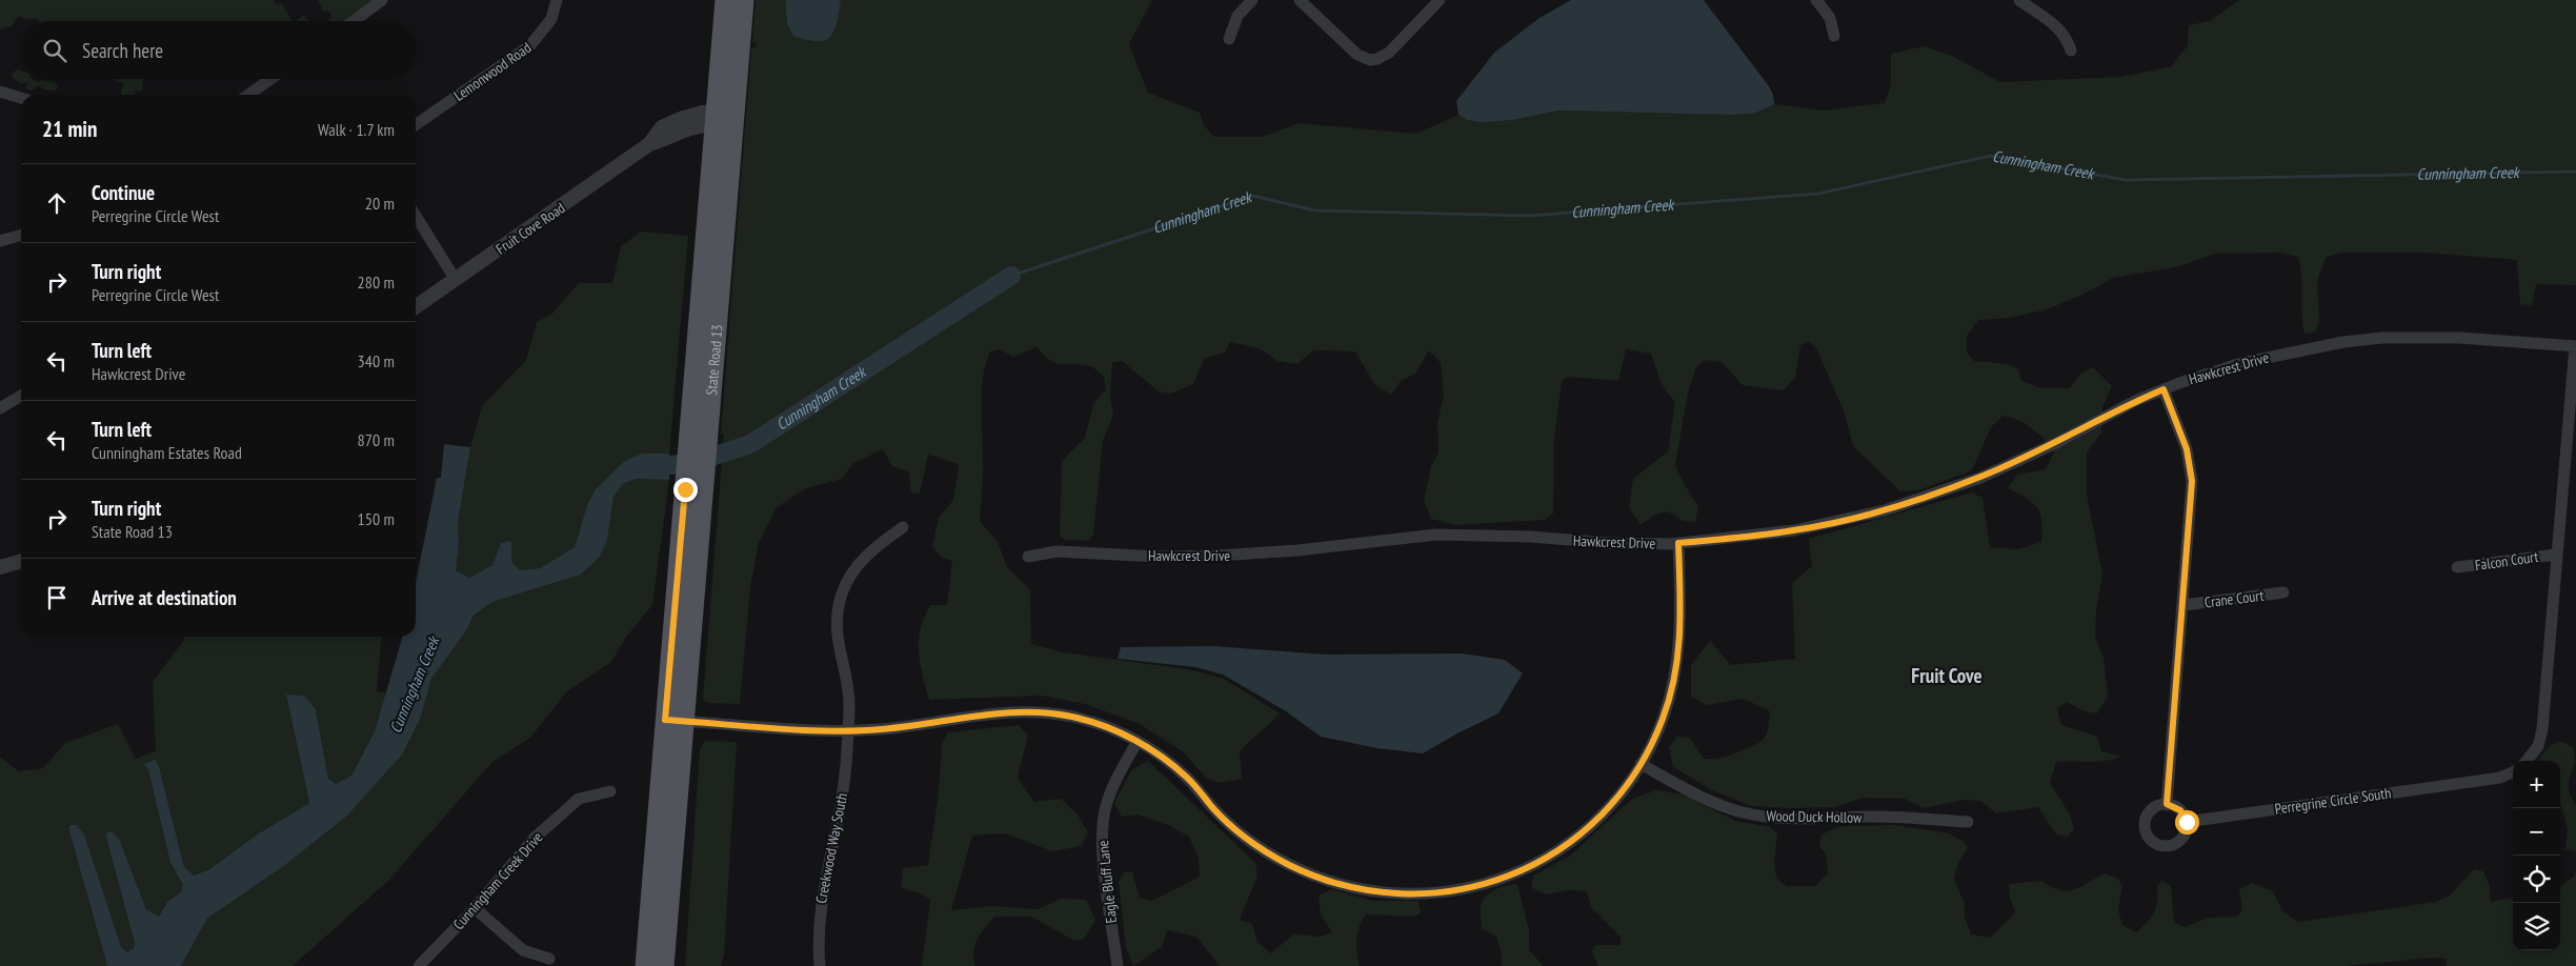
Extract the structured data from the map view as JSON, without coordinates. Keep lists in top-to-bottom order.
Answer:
{
  "streets": {
    "main road": ["State Road 13"],
    "street": [
      "Lemonwood Road",
      "Fruit Cove Road",
      "Hawkcrest Drive",
      "Falcon Court",
      "Crane Court",
      "Perregrine Circle South",
      "Wood Duck Hollow",
      "Creekwood Way South",
      "Cunningham Creek Drive",
      "Eagle Bluff Lane"
    ]
  },
  "crossings": [
    ["Fruit Cove Road", "State Road 13"]
  ],
  "districts": ["Fruit Cove"],
  "water": ["Cunningham Creek"],
  "page": {
    "search": "Search here",
    "heading": ["21 min", "Walk · 1.7 km"],
    "list": [
      ["Continue", "Perregrine Circle West", "20 m"],
      ["Turn right", "Perregrine Circle West", "280 m"],
      ["Turn left", "Hawkcrest Drive", "340 m"],
      ["Turn left", "Cunningham Estates Road", "870 m"],
      ["Turn right", "State Road 13", "150 m"],
      "Arrive at destination"
    ],
    "map_buttons": ["+", "−"]
  }
}
